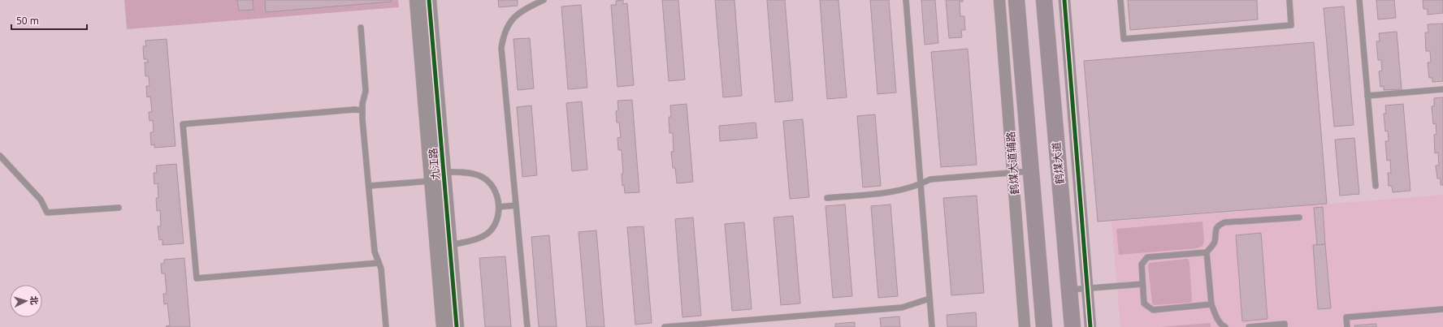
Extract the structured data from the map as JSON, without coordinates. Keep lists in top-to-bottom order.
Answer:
{
  "streets": {
    "main road": ["鹤煤大道"],
    "street": ["鹤煤大道辅路", "九江路"]
  },
  "scale_bar": "50 m",
  "north": "right"
}
